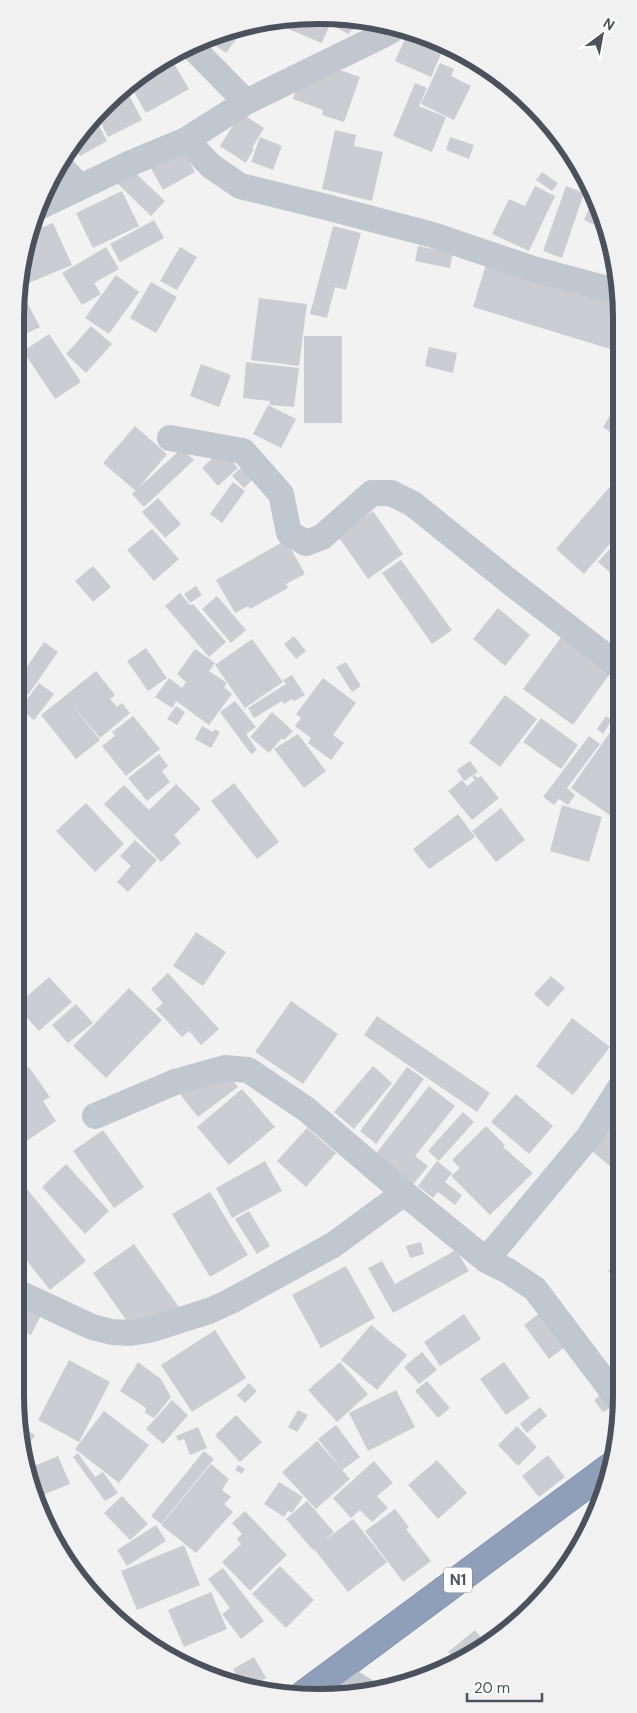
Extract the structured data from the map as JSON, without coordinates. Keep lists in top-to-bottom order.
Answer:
{
  "streets": {
    "highway": ["N1"]
  },
  "scale_bar": "20 m",
  "north": "top right"
}
